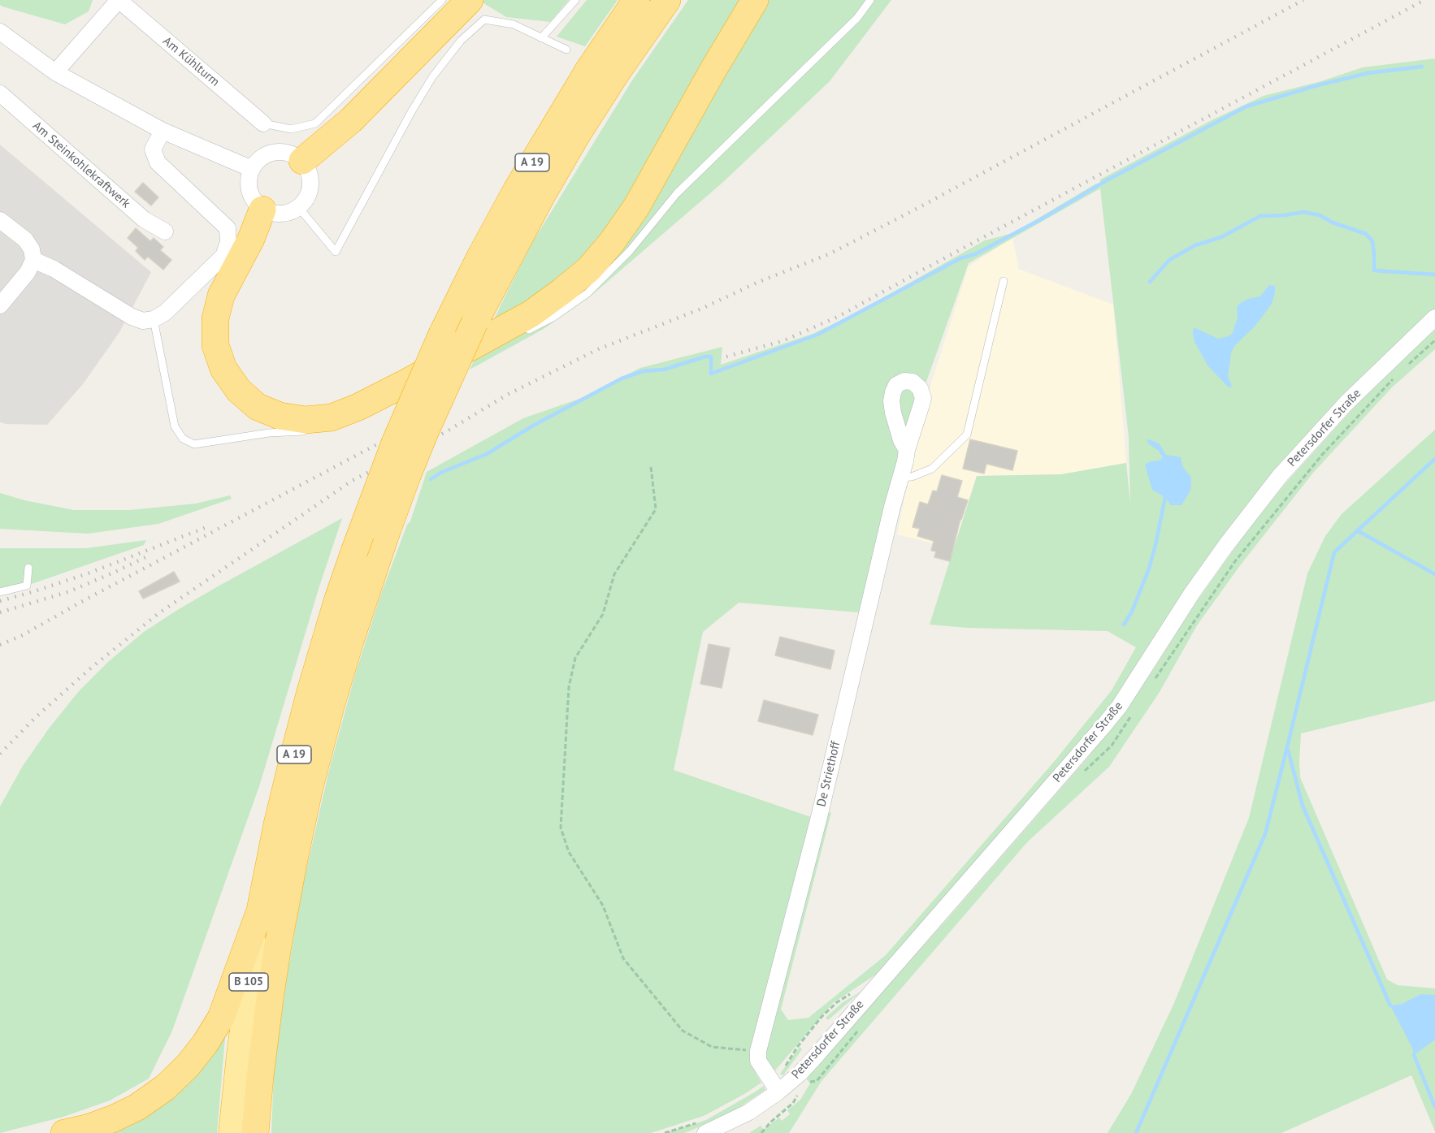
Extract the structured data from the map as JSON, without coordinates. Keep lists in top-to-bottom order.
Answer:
{
  "streets": {
    "highway": ["A 19", "B 105"],
    "street": [
      "Am Kühlturm",
      "Am Steinkohlekraftwerk",
      "Petersdorfer Straße",
      "De Striethoff"
    ]
  },
  "crossings": [
    ["A 19", "B 105"]
  ]
}
